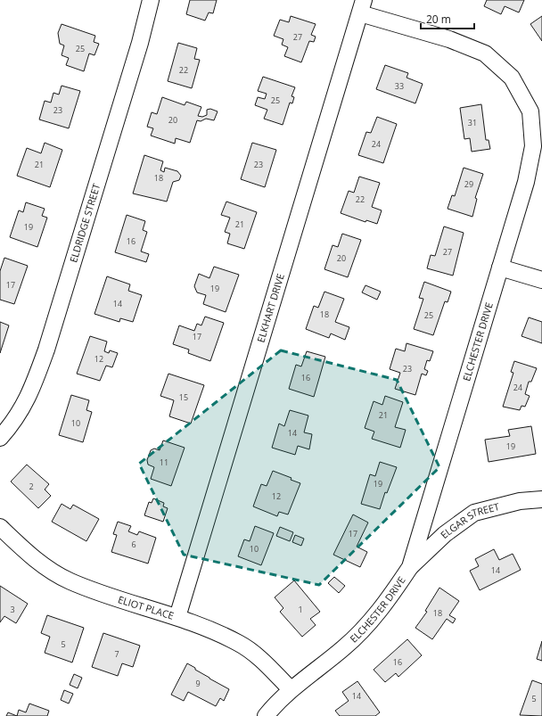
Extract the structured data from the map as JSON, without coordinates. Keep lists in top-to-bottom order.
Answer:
{
  "streets": {
    "street": [
      "ELDRIDGE STREET",
      "ELKHART DRIVE",
      "ELCHESTER DRIVE",
      "ELGAR STREET",
      "ELIOT PLACE"
    ]
  },
  "crossings": [
    ["ELKHART DRIVE", "ELCHESTER DRIVE"],
    ["ELKHART DRIVE", "ELIOT PLACE"],
    ["ELCHESTER DRIVE", "ELGAR STREET"],
    ["ELCHESTER DRIVE", "ELIOT PLACE"]
  ],
  "house_numbers": [
    "27",
    "25",
    "22",
    "33",
    "25",
    "23",
    "20",
    "31",
    "24",
    "21",
    "23",
    "18",
    "29",
    "22",
    "21",
    "19",
    "16",
    "27",
    "20",
    "17",
    "19",
    "14",
    "18",
    "25",
    "17",
    "12",
    "23",
    "16",
    "24",
    "15",
    "21",
    "10",
    "14",
    "19",
    "11",
    "19",
    "2",
    "12",
    "17",
    "6",
    "10",
    "14",
    "3",
    "1",
    "18",
    "5",
    "7",
    "16",
    "9",
    "14",
    "5"
  ],
  "scale_bar": "20 m"
}
